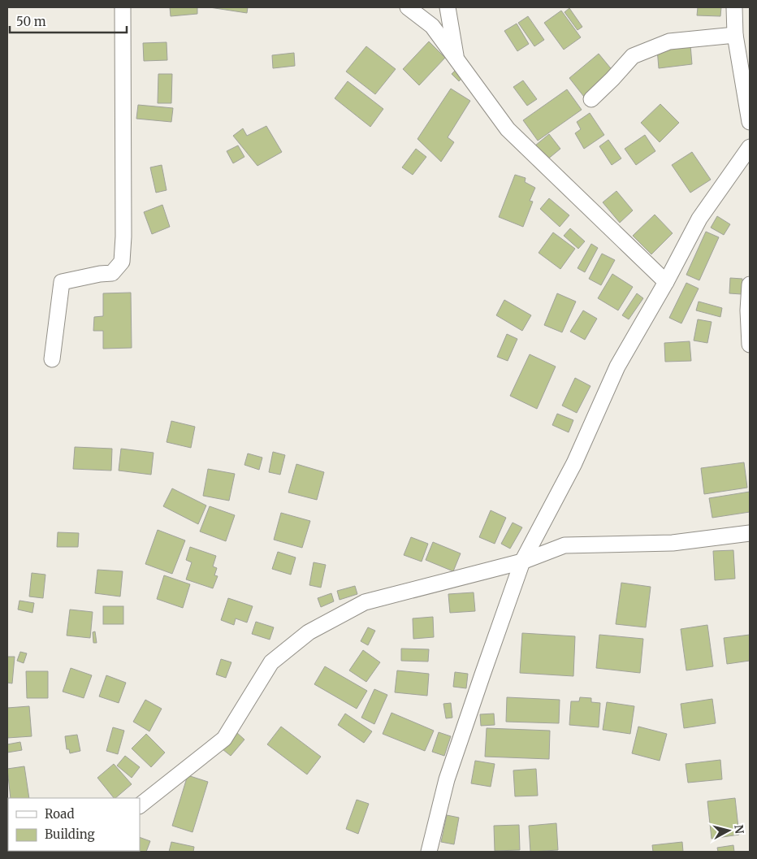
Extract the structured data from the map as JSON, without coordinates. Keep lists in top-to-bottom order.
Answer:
{
  "legend": ["Road", "Building"],
  "scale_bar": "50 m",
  "north": "right"
}
